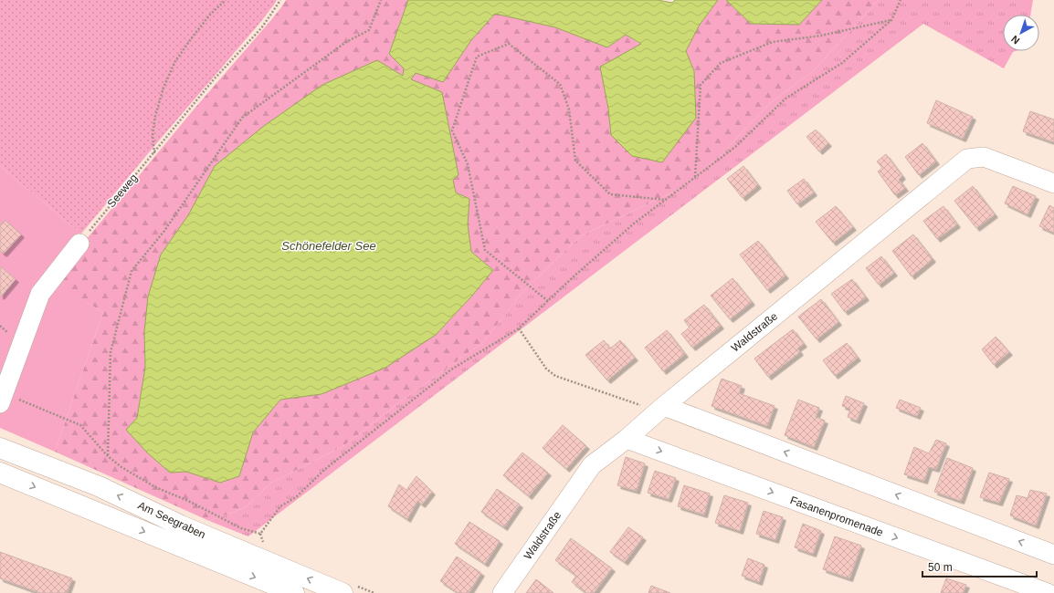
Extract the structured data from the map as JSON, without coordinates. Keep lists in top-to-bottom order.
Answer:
{
  "streets": {
    "main road": ["Am Seegraben"],
    "street": ["Waldstraße", "Fasanenpromenade"],
    "path": ["Seeweg"]
  },
  "crossings": [
    ["Waldstraße", "Fasanenpromenade"]
  ],
  "water": ["Schönefelder See"],
  "scale_bar": "50 m",
  "north": "bottom left"
}
